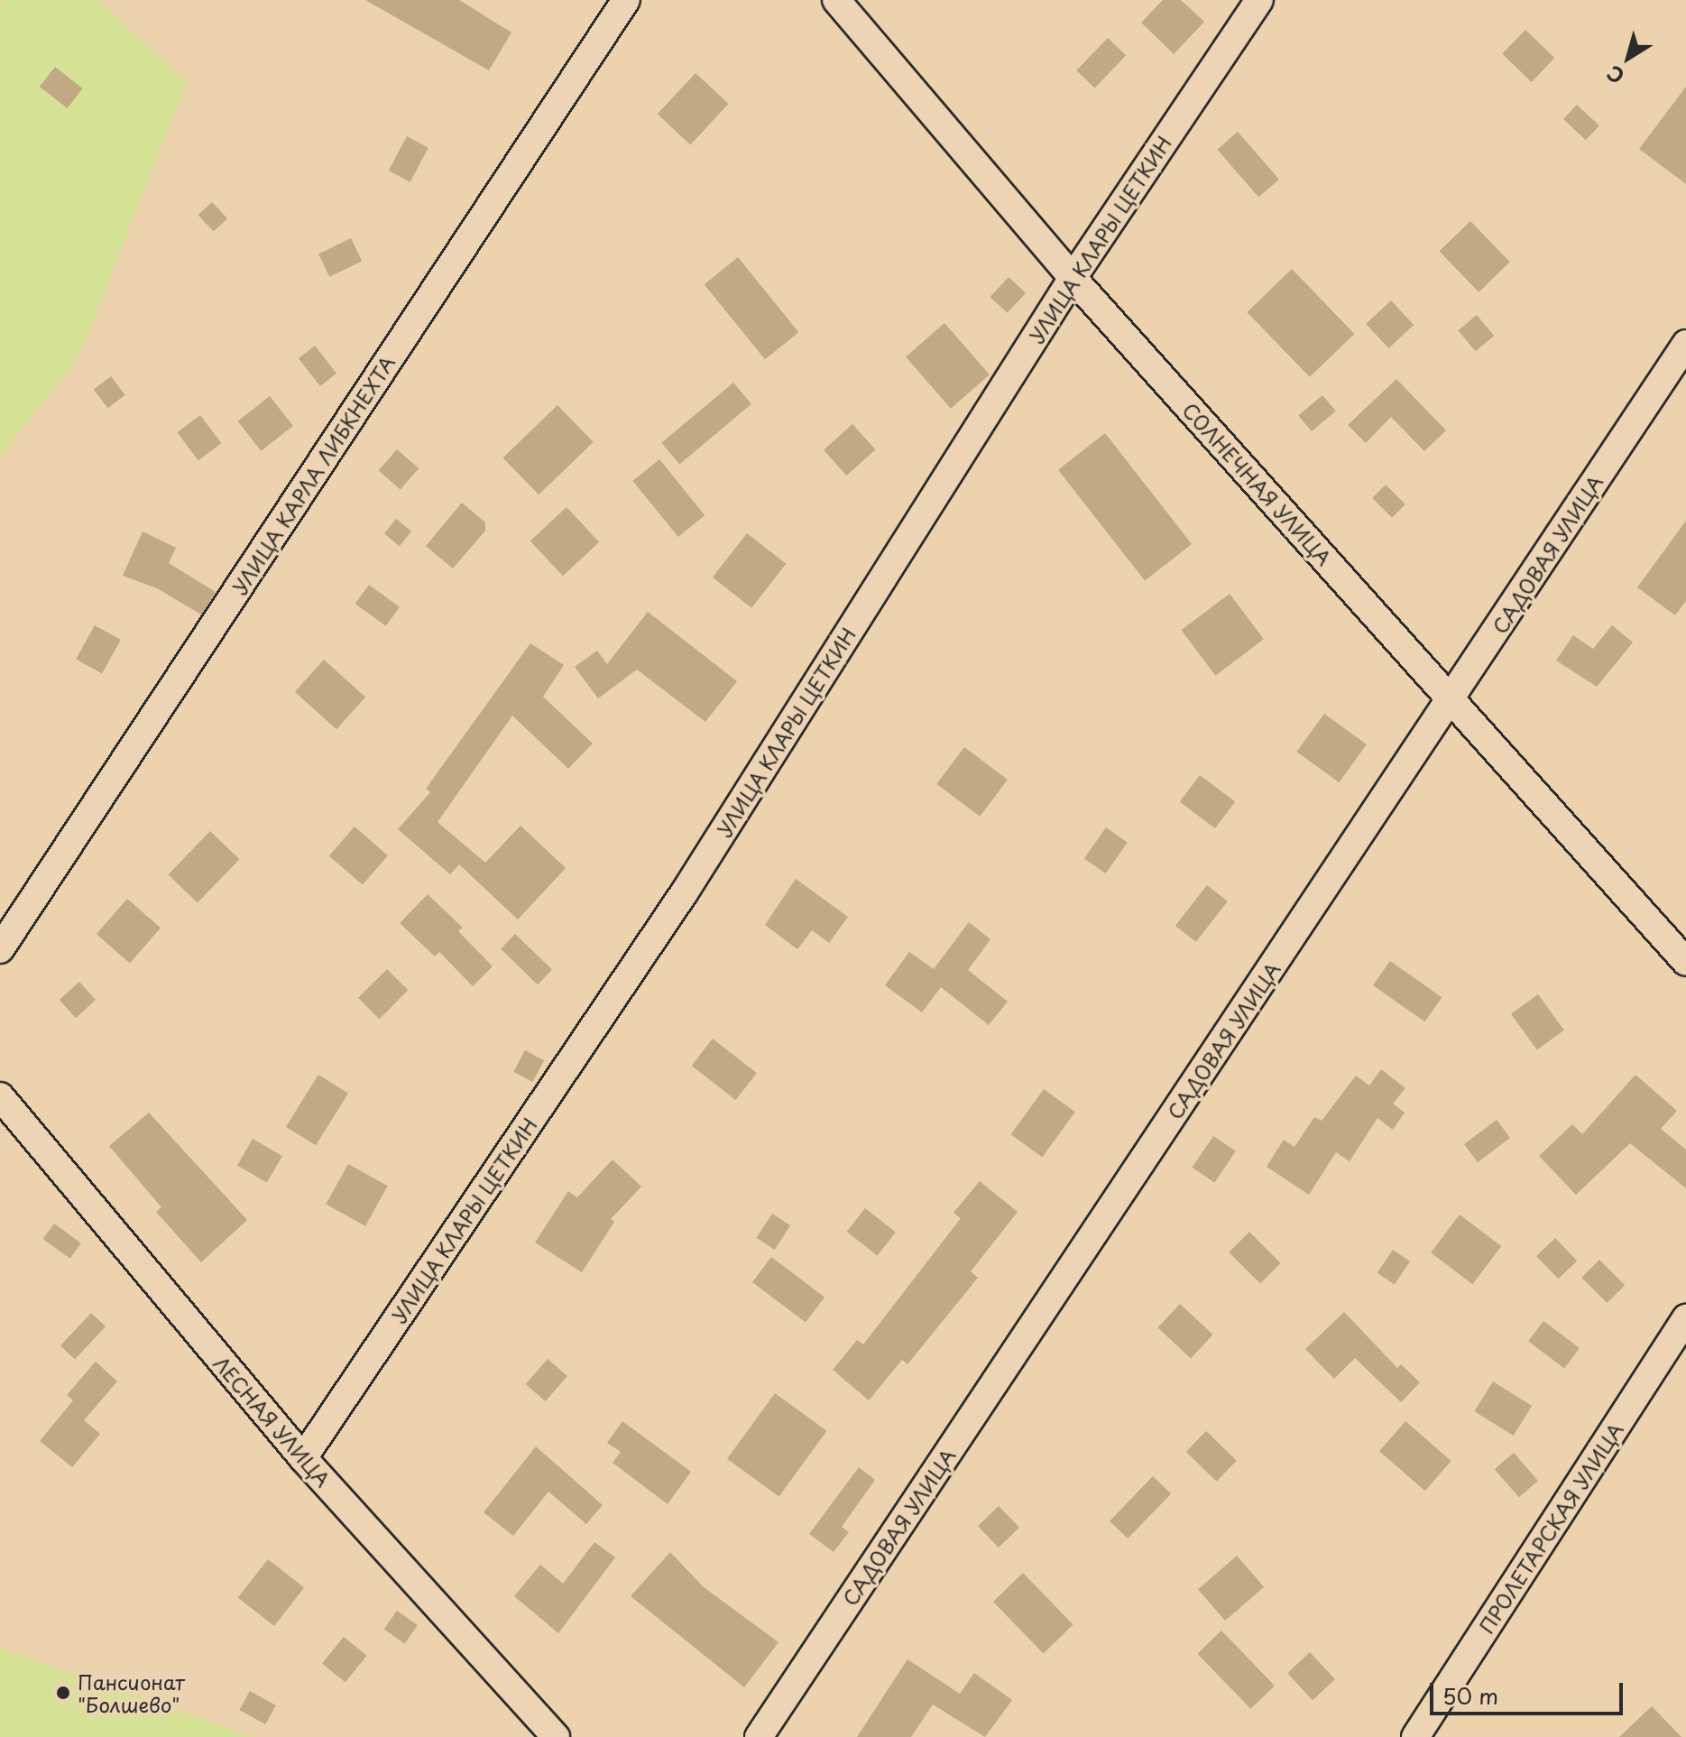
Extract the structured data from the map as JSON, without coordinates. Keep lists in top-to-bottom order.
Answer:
{
  "streets": {
    "street": [
      "УЛИЦА КЛАРЫ ЦЕТКИН",
      "УЛИЦА КАРЛА ЛИБКНЕХТА",
      "СОЛНЕЧНАЯ УЛИЦА",
      "САДОВАЯ УЛИЦА",
      "ЛЕСНАЯ УЛИЦА",
      "ПРОЛЕТАРСКАЯ УЛИЦА"
    ]
  },
  "crossings": [
    ["УЛИЦА КЛАРЫ ЦЕТКИН", "СОЛНЕЧНАЯ УЛИЦА"],
    ["УЛИЦА КЛАРЫ ЦЕТКИН", "ЛЕСНАЯ УЛИЦА"],
    ["СОЛНЕЧНАЯ УЛИЦА", "САДОВАЯ УЛИЦА"]
  ],
  "places": ["Пансионат \"Болшево\""],
  "scale_bar": "50 m",
  "north": "bottom left"
}
